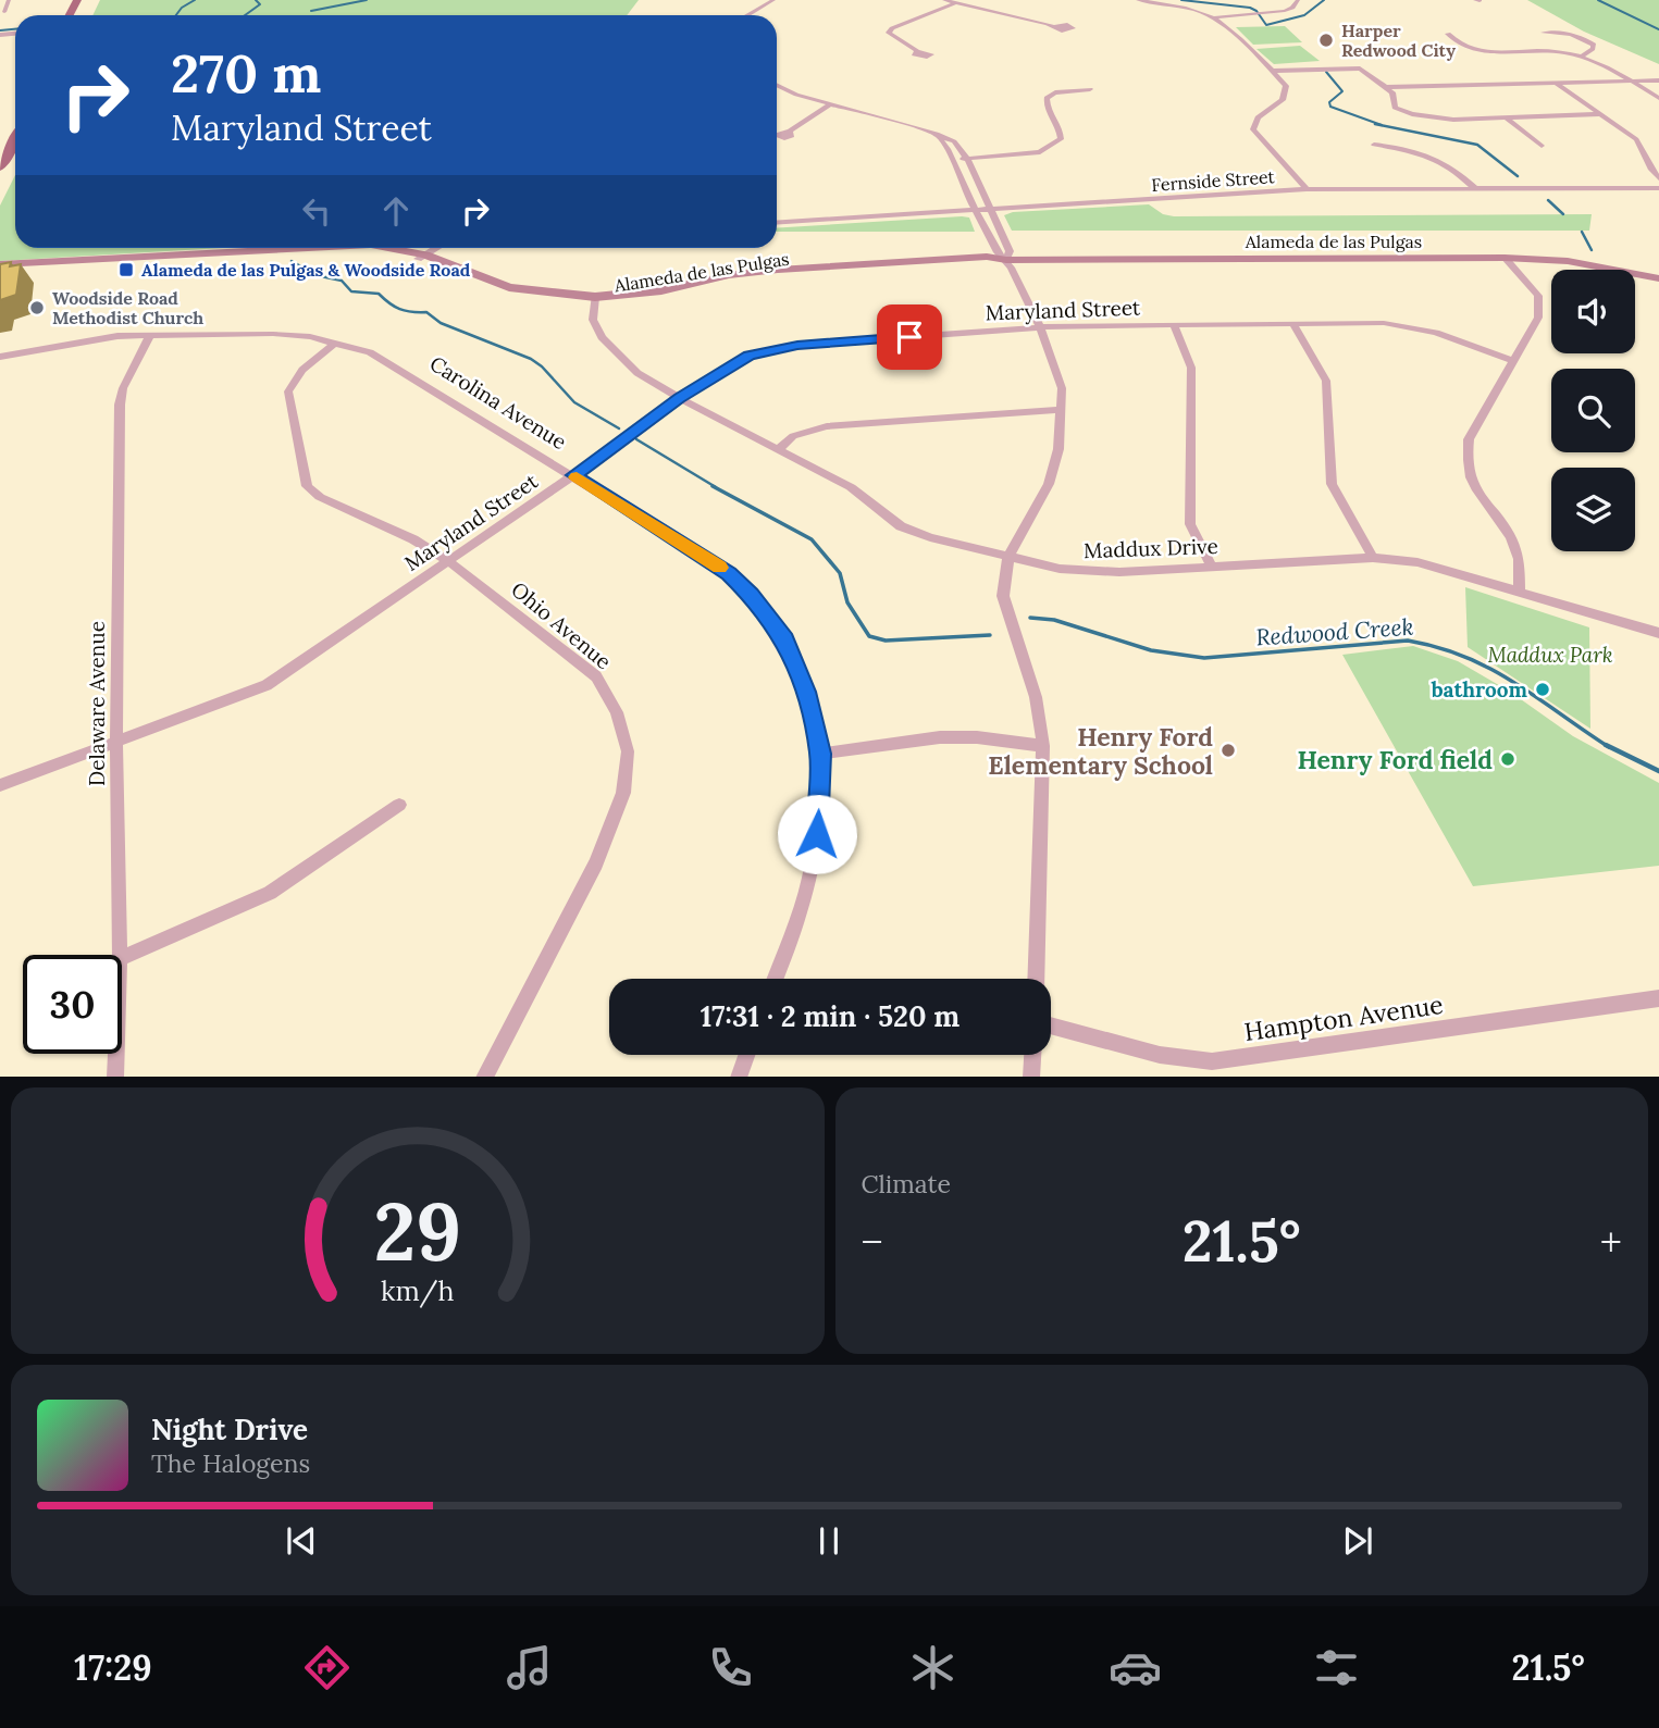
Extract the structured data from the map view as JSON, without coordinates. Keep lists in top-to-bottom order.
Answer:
{
  "streets": {
    "main road": ["Alameda de las Pulgas"],
    "street": [
      "Fernside Street",
      "Maryland Street",
      "Carolina Avenue",
      "Maddux Drive",
      "Ohio Avenue",
      "Delaware Avenue",
      "Hampton Avenue"
    ]
  },
  "crossings": [
    ["Alameda de las Pulgas", "Maddux Drive"],
    ["Maryland Street", "Carolina Avenue"],
    ["Maryland Street", "Maddux Drive"],
    ["Maryland Street", "Ohio Avenue"],
    ["Maryland Street", "Delaware Avenue"],
    ["Carolina Avenue", "Ohio Avenue"],
    ["Carolina Avenue", "Delaware Avenue"]
  ],
  "water": ["Redwood Creek"],
  "parks": ["Maddux Park"],
  "places": {
    "other": [
      "Harper Redwood City",
      "Woodside Road Methodist Church",
      "bathroom",
      "Henry Ford Elementary School",
      "Henry Ford field"
    ],
    "transit": ["Alameda de las Pulgas & Woodside Road"]
  },
  "page": {
    "turn": ["270 m", "Maryland Street"],
    "limit": "30",
    "trip": "17:31 · 2 min · 520 m",
    "tile": "Climate",
    "heat": ["−", "21.5°", "+"],
    "song": ["Night Drive", "The Halogens"],
    "tabs": ["17:29", "21.5°"],
    "gauge": ["29", "km/h"]
  }
}
